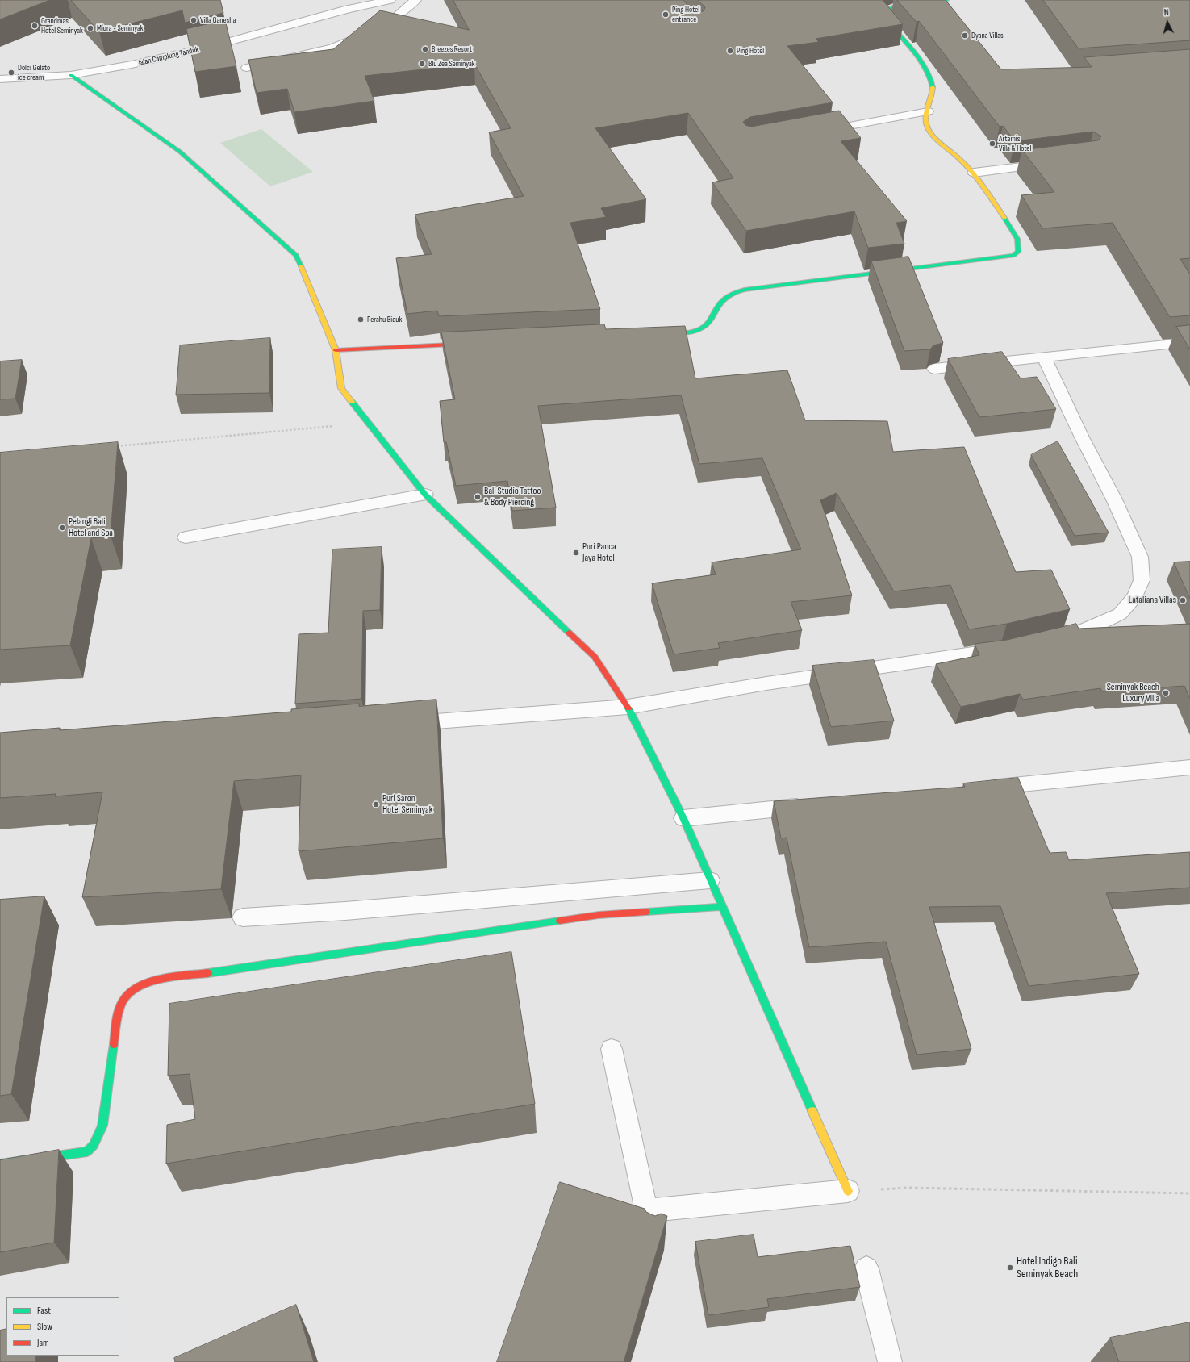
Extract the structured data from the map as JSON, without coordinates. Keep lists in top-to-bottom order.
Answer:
{
  "streets": {
    "street": ["Jalan Camplung Tanduk"]
  },
  "places": [
    "Ping Hotel entrance",
    "Villa Ganesha",
    "Grandmas Hotel Seminyak",
    "Miura - Seminyak",
    "Dyana Villas",
    "Breezes Resort",
    "Ping Hotel",
    "Blu Zea Seminyak",
    "Dolci Gelato ice cream",
    "Artemis Villa & Hotel",
    "Perahu Biduk",
    "Bali Studio Tattoo & Body Piercing",
    "Pelangi Bali Hotel and Spa",
    "Puri Panca Jaya Hotel",
    "Lataliana Villas",
    "Seminyak Beach Luxury Villa",
    "Puri Saron Hotel Seminyak",
    "Hotel Indigo Bali Seminyak Beach"
  ],
  "legend": ["Fast", "Slow", "Jam"],
  "north": "top"
}
